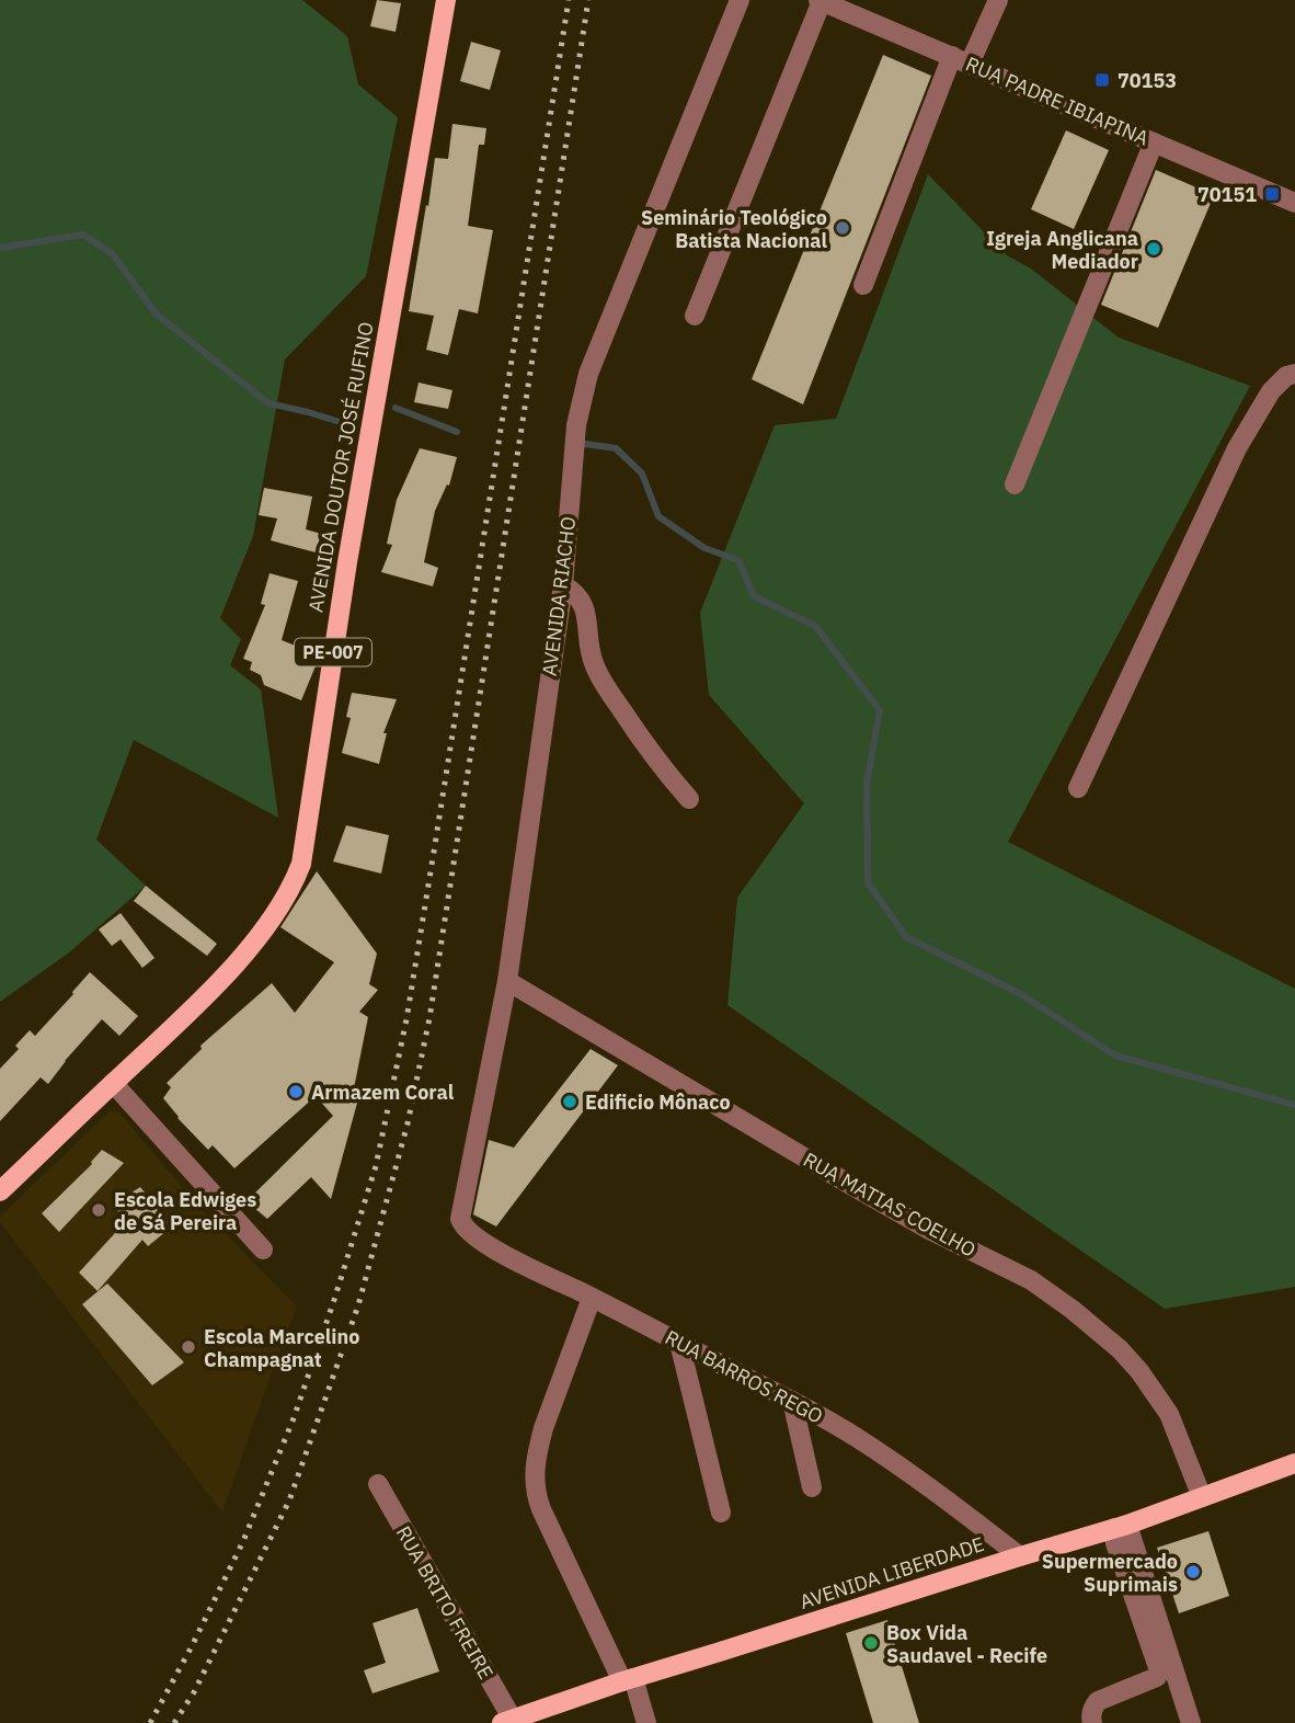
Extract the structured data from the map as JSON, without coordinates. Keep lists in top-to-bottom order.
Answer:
{
  "streets": {
    "main road": ["AVENIDA DOUTOR JOSÉ RUFINO", "PE-007", "AVENIDA LIBERDADE"],
    "street": [
      "RUA PADRE IBIAPINA",
      "AVENIDA RIACHO",
      "RUA MATIAS COELHO",
      "RUA BARROS REGO",
      "RUA BRITO FREIRE"
    ]
  },
  "crossings": [
    ["AVENIDA RIACHO", "RUA MATIAS COELHO"],
    ["AVENIDA RIACHO", "RUA BARROS REGO"],
    ["RUA MATIAS COELHO", "AVENIDA LIBERDADE"],
    ["RUA BARROS REGO", "AVENIDA LIBERDADE"],
    ["AVENIDA LIBERDADE", "RUA BRITO FREIRE"]
  ],
  "places": {
    "transit": ["70153", "70151"],
    "other": [
      "Seminário Teológico Batista Nacional",
      "Igreja Anglicana Mediador",
      "Armazem Coral",
      "Edificio Mônaco",
      "Escola Edwiges de Sá Pereira",
      "Escola Marcelino Champagnat",
      "Supermercado Suprimais",
      "Box Vida Saudavel - Recife"
    ]
  }
}
